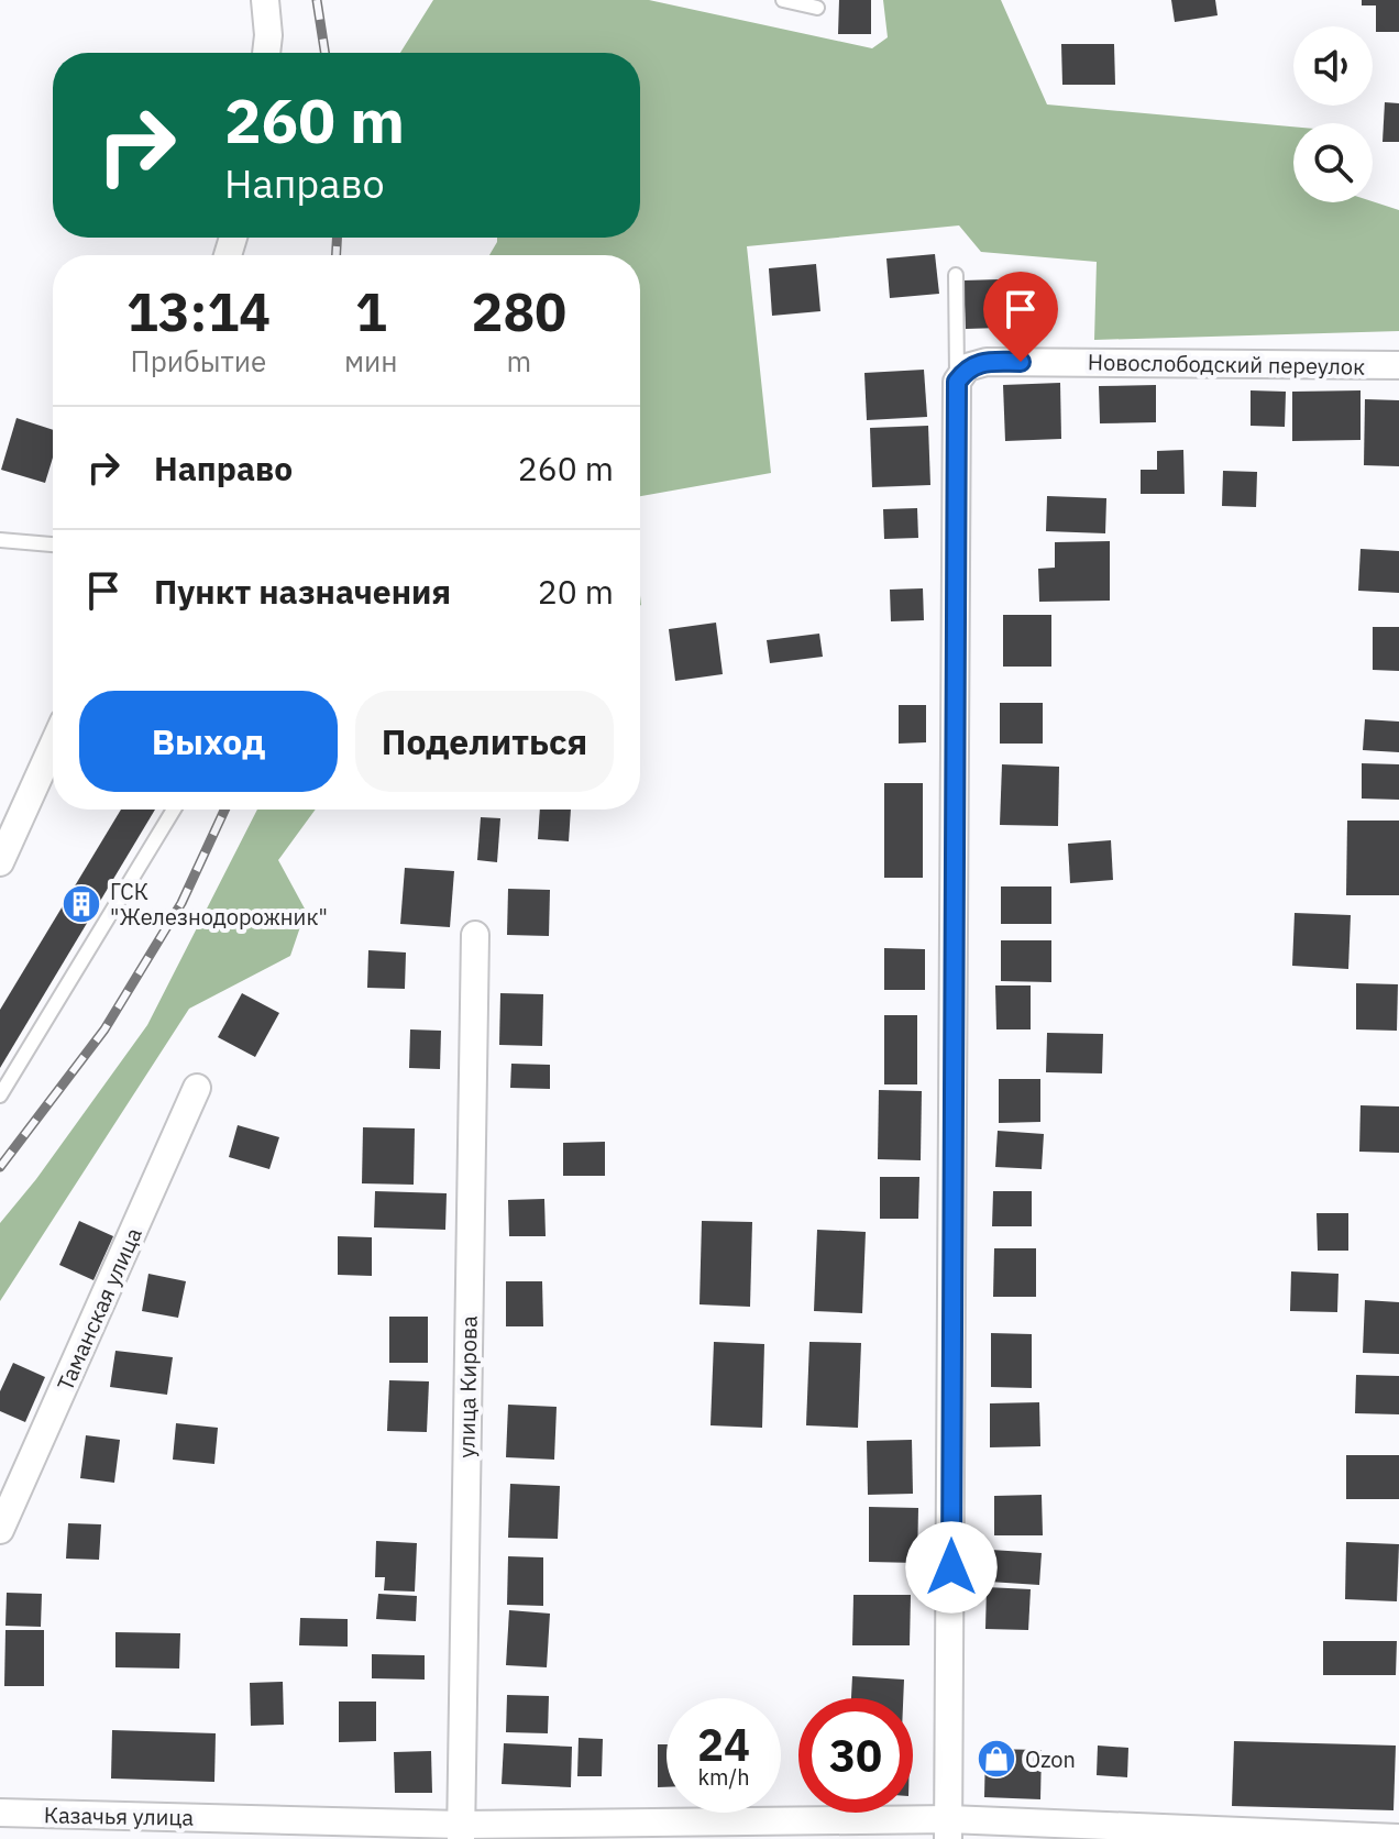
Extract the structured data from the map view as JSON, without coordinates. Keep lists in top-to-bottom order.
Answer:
{
  "streets": {
    "street": [
      "Новослободский переулок",
      "Таманская улица",
      "улица Кирова",
      "Казачья улица"
    ]
  },
  "crossings": [
    ["улица Кирова", "Казачья улица"]
  ],
  "places": {
    "building": ["ГСК \"Железнодорожник\""],
    "shop": ["Ozon"]
  },
  "page": {
    "turn": ["260 m", "Направо"],
    "eta": [
      "13:14",
      "Прибытие",
      "1",
      "мин",
      "280",
      "m"
    ],
    "list": [
      {
        "name": "Направо",
        "value": "260 m"
      },
      {
        "name": "Пункт назначения",
        "value": "20 m"
      }
    ],
    "buttons": ["Выход", "Поделиться"],
    "speed": "24 km/h",
    "limit": "30"
  }
}
